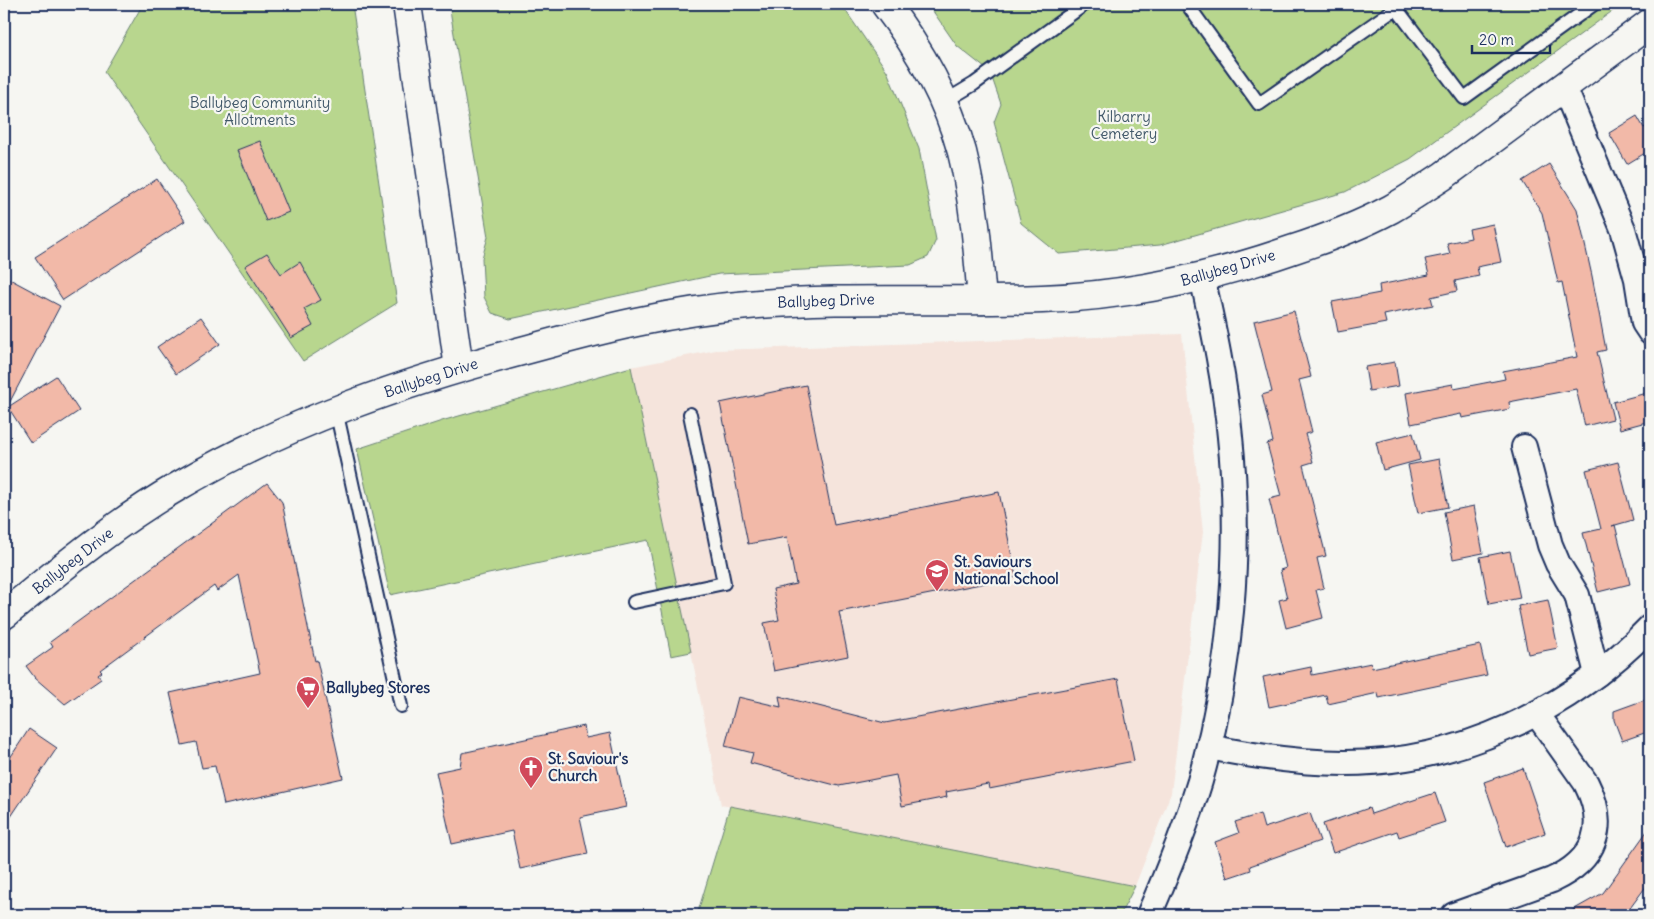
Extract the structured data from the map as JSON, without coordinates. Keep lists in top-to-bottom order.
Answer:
{
  "streets": {
    "street": ["Ballybeg Drive"]
  },
  "parks": ["Ballybeg Community Allotments", "Kilbarry Cemetery"],
  "places": {
    "school or university": ["St. Saviours National School"],
    "supermarket": ["Ballybeg Stores"],
    "church": ["St. Saviour's Church"]
  },
  "scale_bar": "20 m"
}
